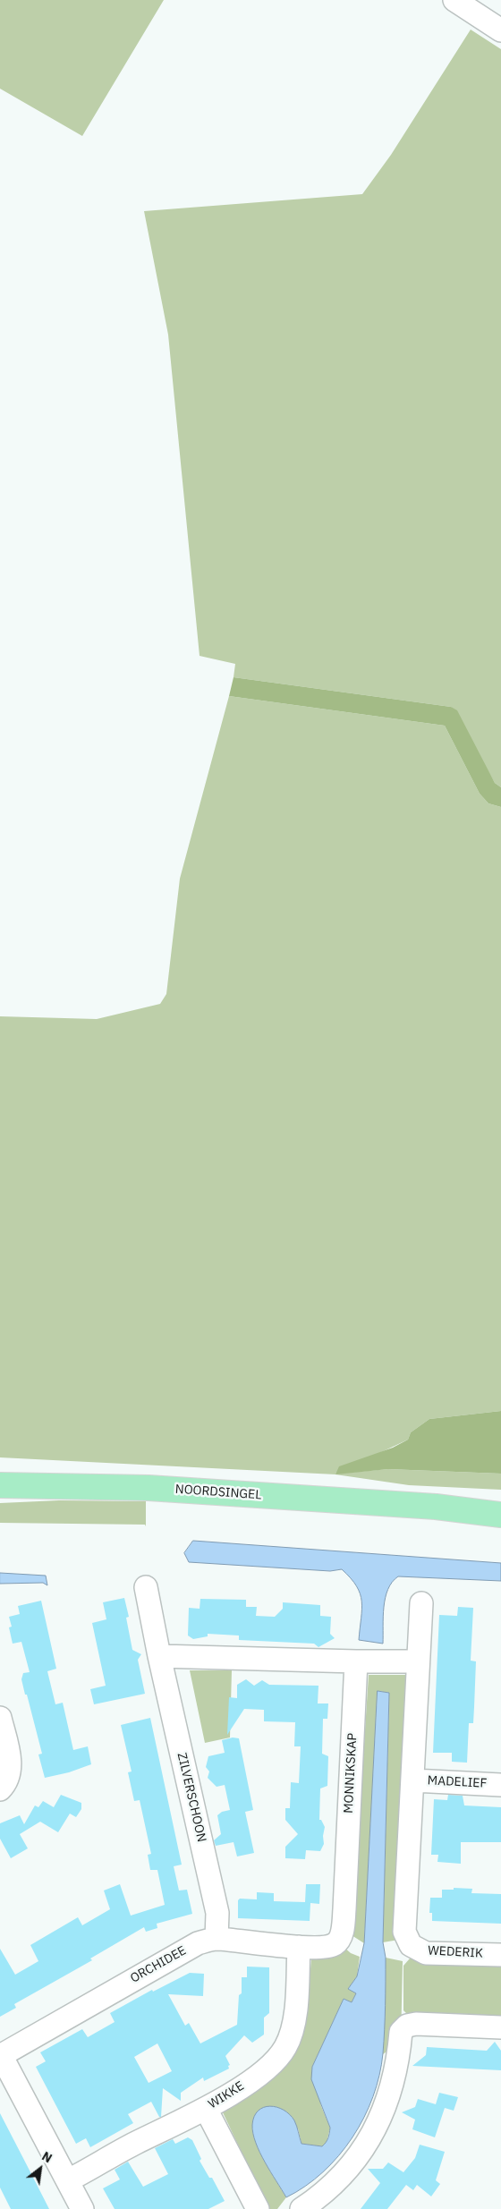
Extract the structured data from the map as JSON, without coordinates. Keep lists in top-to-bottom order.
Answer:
{
  "streets": {
    "main road": ["NOORDSINGEL"],
    "street": [
      "MONNIKSKAP",
      "MADELIEF",
      "ZILVERSCHOON",
      "WEDERIK",
      "ORCHIDEE",
      "WIKKE"
    ]
  },
  "crossings": [
    ["MONNIKSKAP", "ORCHIDEE"],
    ["MADELIEF", "WEDERIK"],
    ["ZILVERSCHOON", "ORCHIDEE"],
    ["ORCHIDEE", "WIKKE"]
  ],
  "north": "top right"
}
